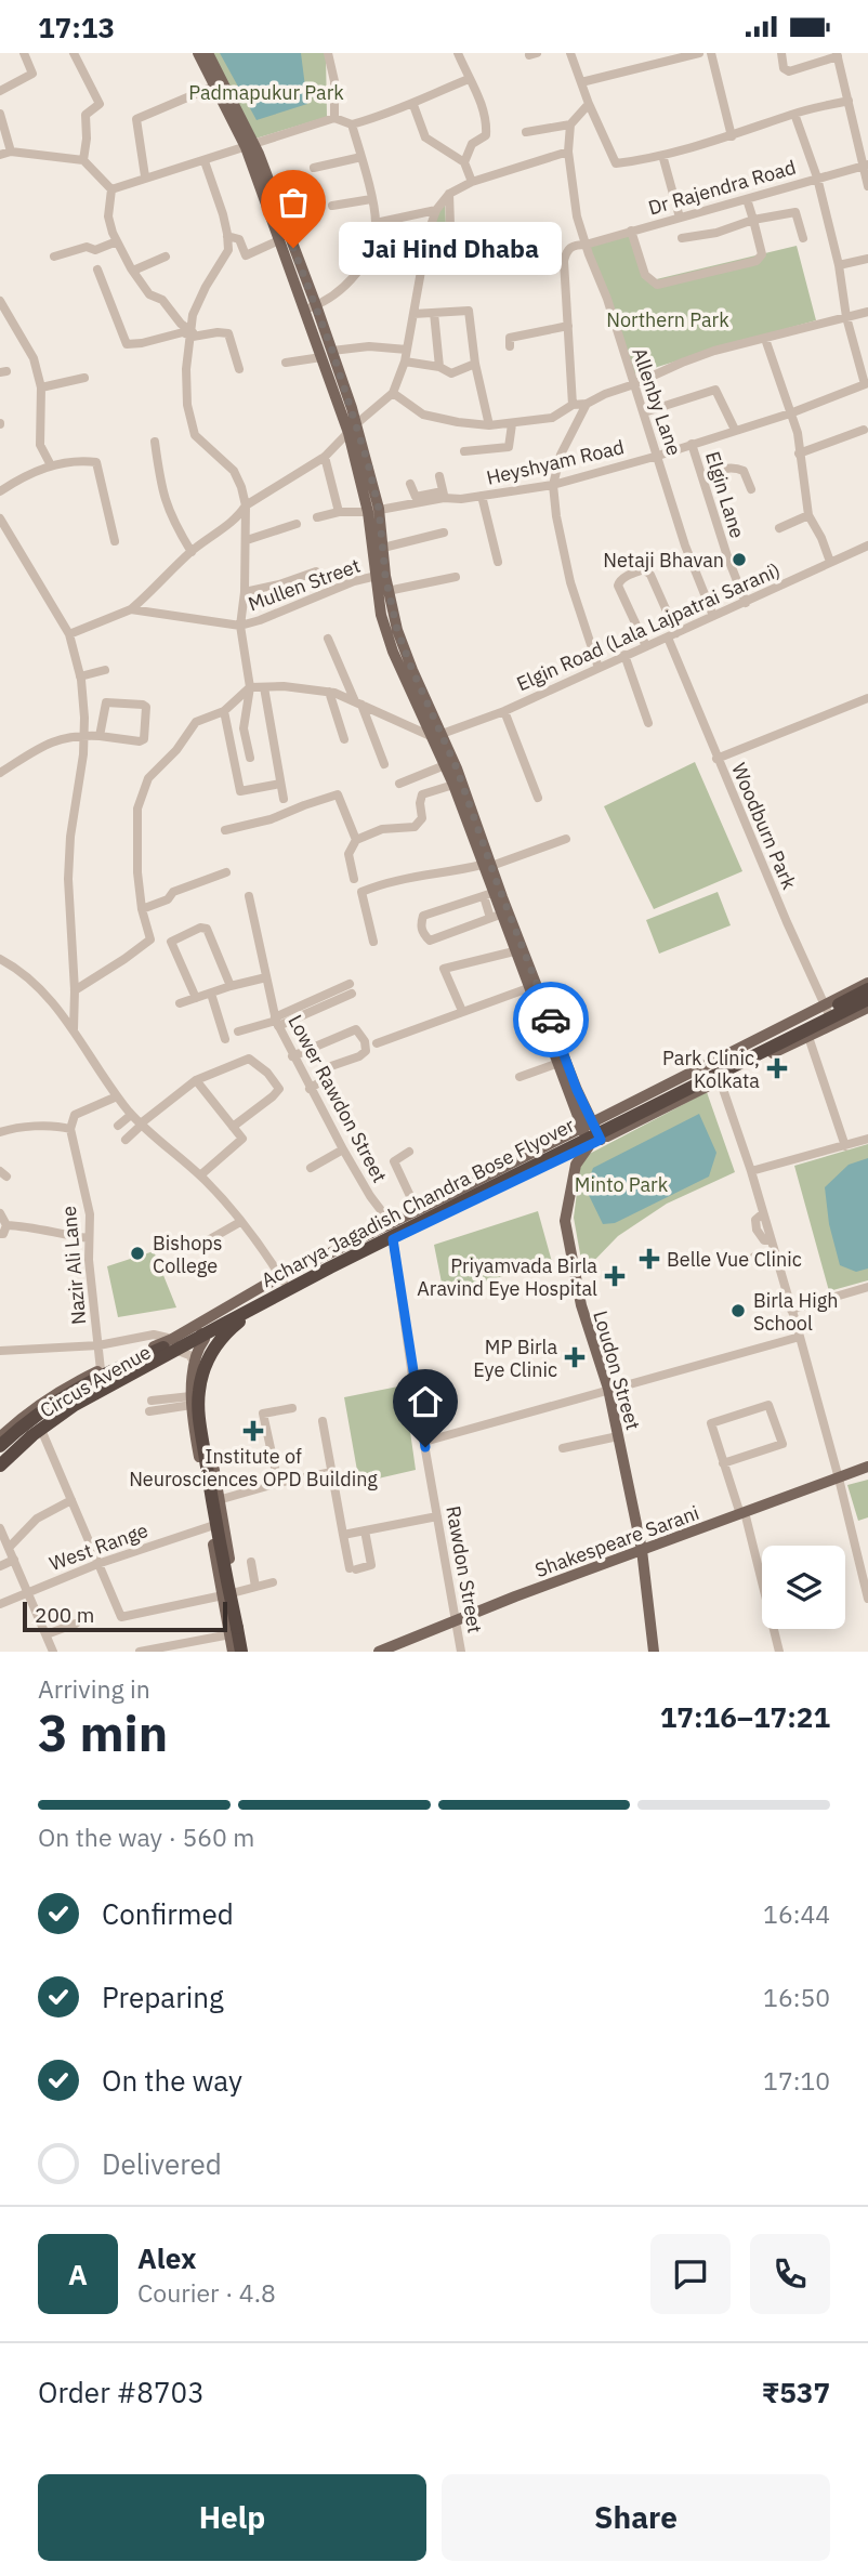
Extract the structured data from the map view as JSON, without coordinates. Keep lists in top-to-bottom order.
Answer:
{
  "streets": {
    "highway": ["Acharya Jagadish Chandra Bose Flyover"],
    "main road": ["Loudon Street", "Circus Avenue", "Shakespeare Sarani"],
    "street": [
      "Dr Rajendra Road",
      "Allenby Lane",
      "Heyshyam Road",
      "Elgin Lane",
      "Mullen Street",
      "Elgin Road (Lala Lajpatrai Sarani)",
      "Woodburn Park",
      "Lower Rawdon Street",
      "Nazir Ali Lane",
      "West Range",
      "Rawdon Street"
    ]
  },
  "crossings": [
    ["Dr Rajendra Road", "Allenby Lane"],
    ["Allenby Lane", "Heyshyam Road"],
    ["Allenby Lane", "Elgin Road (Lala Lajpatrai Sarani)"],
    ["Heyshyam Road", "Elgin Lane"],
    ["Elgin Lane", "Elgin Road (Lala Lajpatrai Sarani)"],
    ["Elgin Road (Lala Lajpatrai Sarani)", "Woodburn Park"],
    ["Woodburn Park", "Circus Avenue"],
    ["Lower Rawdon Street", "Circus Avenue"],
    ["Lower Rawdon Street", "Rawdon Street"],
    ["Acharya Jagadish Chandra Bose Flyover", "Circus Avenue"],
    ["Nazir Ali Lane", "Circus Avenue"],
    ["Loudon Street", "Circus Avenue"],
    ["Loudon Street", "Shakespeare Sarani"],
    ["Circus Avenue", "Rawdon Street"],
    ["Shakespeare Sarani", "Rawdon Street"]
  ],
  "parks": ["Padmapukur Park", "Northern Park", "Minto Park"],
  "places": {
    "other": [
      "Jai Hind Dhaba",
      "Netaji Bhavan",
      "Bishops College",
      "Birla High School"
    ],
    "health": [
      "Park Clinic, Kolkata",
      "Belle Vue Clinic",
      "Priyamvada Birla Aravind Eye Hospital",
      "MP Birla Eye Clinic",
      "Institute of Neurosciences OPD Building"
    ]
  },
  "scale_bar": "200 m",
  "page": {
    "status": "17:13",
    "bubble": "Jai Hind Dhaba",
    "scale": "200 m",
    "heading": ["3 min", "Arriving in", "17:16–17:21"],
    "panel": [
      "Alex",
      "Courier · 4.8",
      "Order #8703",
      "₹537"
    ],
    "bar": "On the way · 560 m",
    "list": [
      ["Confirmed", "16:44"],
      ["Preparing", "16:50"],
      ["On the way", "17:10"],
      "Delivered"
    ],
    "round": "A",
    "buttons": ["Help", "Share"]
  }
}
